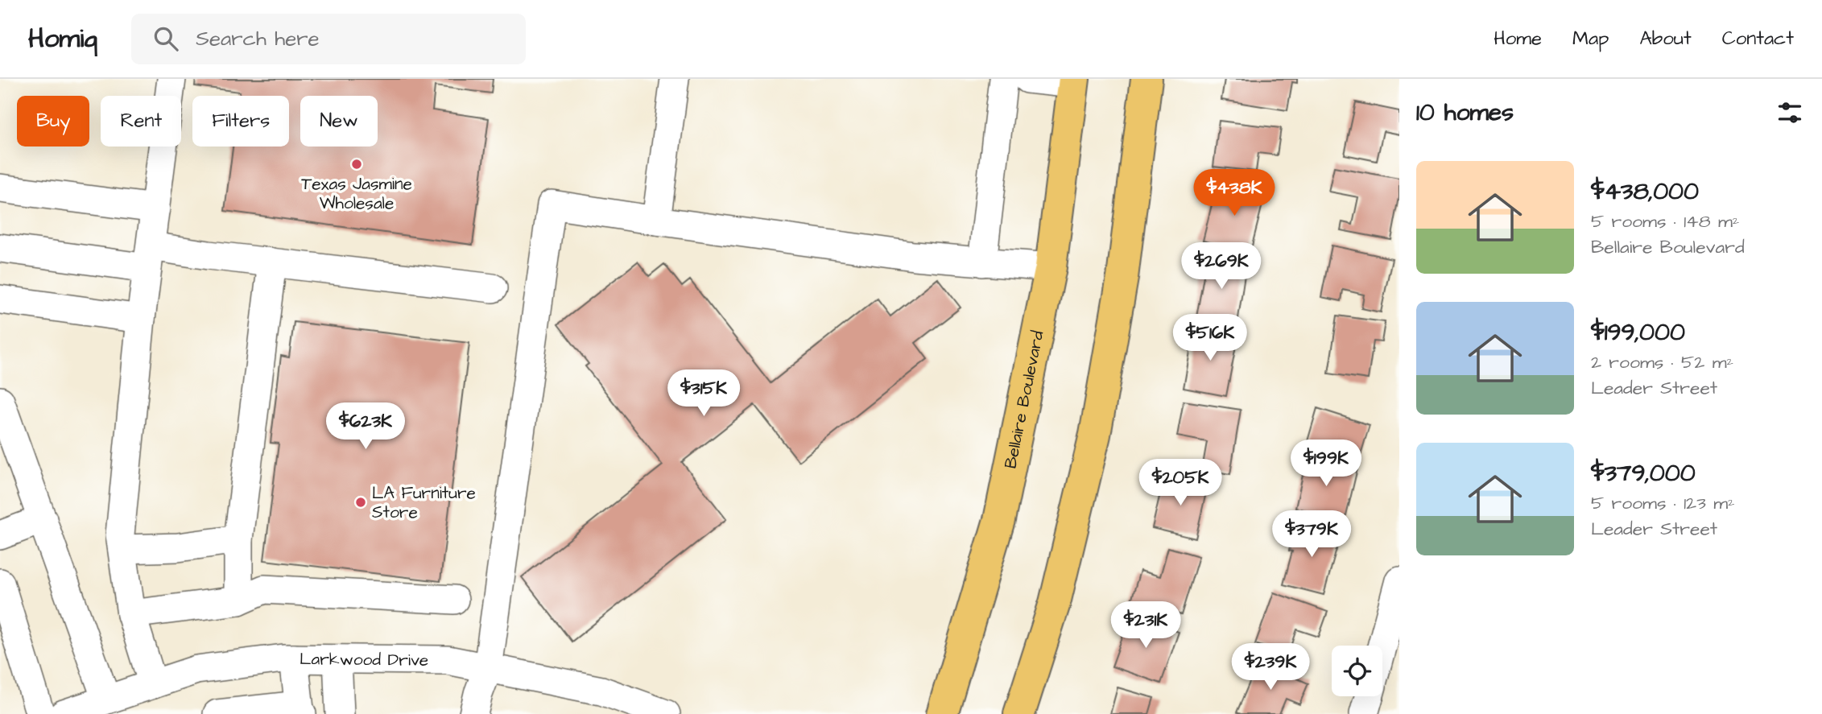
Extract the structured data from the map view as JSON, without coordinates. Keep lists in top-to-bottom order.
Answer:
{
  "streets": {
    "main road": ["Bellaire Boulevard"],
    "street": ["Larkwood Drive"]
  },
  "places": ["Texas Jasmine Wholesale", "LA Furniture Store"],
  "page": {
    "header": "Homiq",
    "search": "Search here",
    "nav": [
      "Home",
      "Map",
      "About",
      "Contact"
    ],
    "heading": "10 homes",
    "chip": [
      "Buy",
      "Rent",
      "Filters",
      "New"
    ],
    "list": [
      {
        "name": "$438,000",
        "note": "5 rooms · 148 m² · Bellaire Boulevard"
      },
      {
        "name": "$199,000",
        "note": "2 rooms · 52 m² · Leader Street"
      },
      {
        "name": "$379,000",
        "note": "5 rooms · 123 m² · Leader Street"
      }
    ],
    "price": [
      "$438K",
      "$269K",
      "$516K",
      "$315K",
      "$623K",
      "$199K",
      "$205K",
      "$379K",
      "$231K",
      "$239K"
    ]
  }
}
